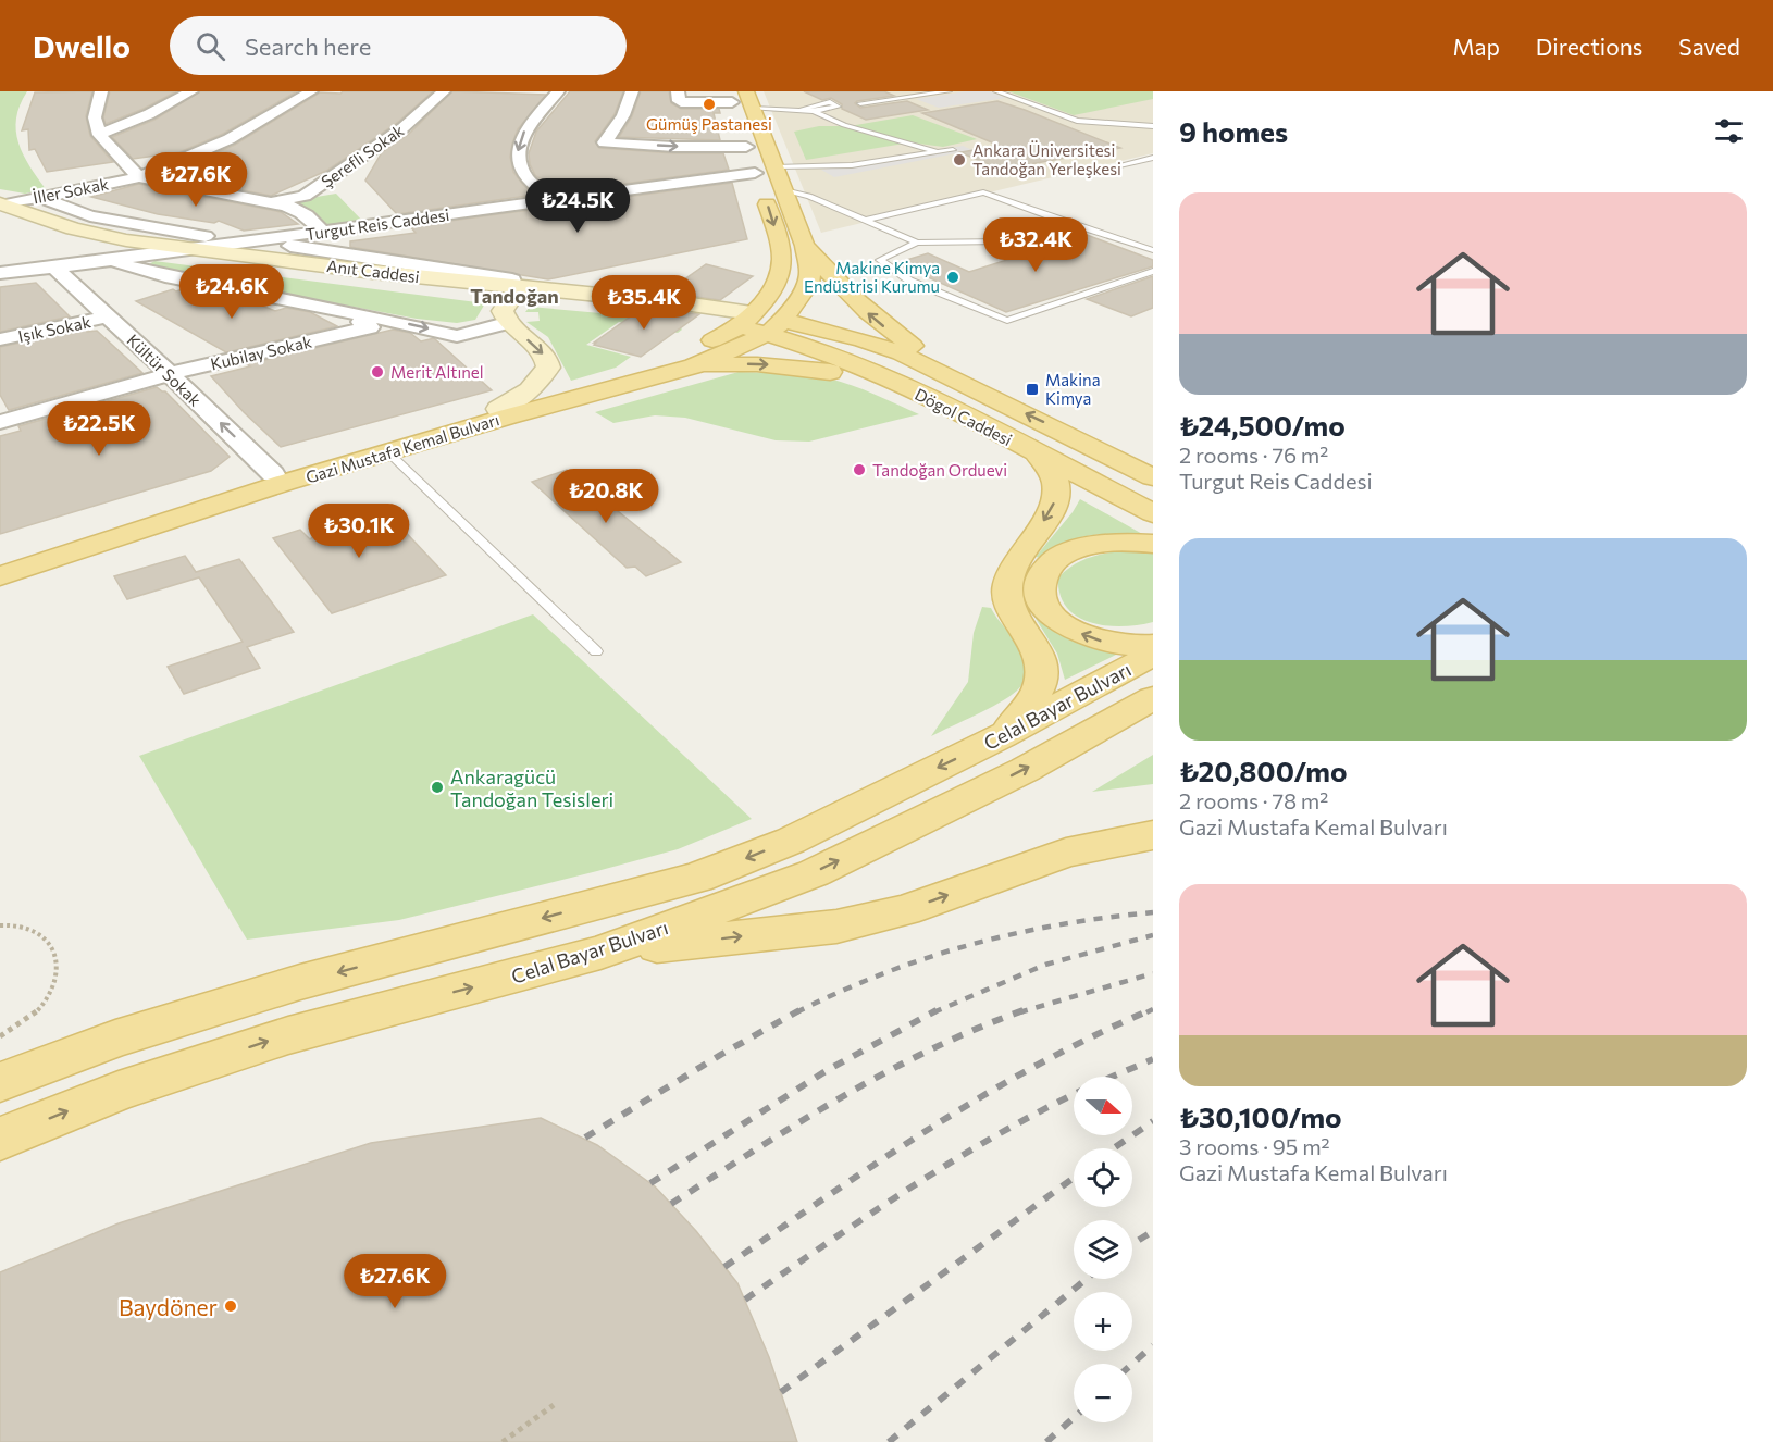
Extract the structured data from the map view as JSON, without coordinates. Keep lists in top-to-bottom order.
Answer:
{
  "streets": {
    "main road": [
      "Anıt Caddesi",
      "Dögol Caddesi",
      "Gazi Mustafa Kemal Bulvarı",
      "Celal Bayar Bulvarı"
    ],
    "street": [
      "Şerefli Sokak",
      "İller Sokak",
      "Turgut Reis Caddesi",
      "Işık Sokak",
      "Kubilay Sokak",
      "Kültür Sokak"
    ]
  },
  "crossings": [
    ["İller Sokak", "Anıt Caddesi"],
    ["Turgut Reis Caddesi", "Anıt Caddesi"],
    ["Turgut Reis Caddesi", "Kültür Sokak"],
    ["Anıt Caddesi", "Dögol Caddesi"],
    ["Anıt Caddesi", "Gazi Mustafa Kemal Bulvarı"],
    ["Işık Sokak", "Kültür Sokak"],
    ["Kubilay Sokak", "Kültür Sokak"],
    ["Kültür Sokak", "Gazi Mustafa Kemal Bulvarı"],
    ["Dögol Caddesi", "Gazi Mustafa Kemal Bulvarı"]
  ],
  "one_way": ["Kültür Sokak"],
  "districts": ["Tandoğan"],
  "places": {
    "other": [
      "Gümüş Pastanesi",
      "Ankara Üniversitesi Tandoğan Yerleşkesi",
      "Makine Kimya Endüstrisi Kurumu",
      "Merit Altınel",
      "Tandoğan Orduevi",
      "Ankaragücü Tandoğan Tesisleri",
      "Baydöner"
    ],
    "transit": ["Makina Kimya"]
  },
  "north": "right",
  "page": {
    "header": "Dwello",
    "search": "Search here",
    "nav": ["Map", "Directions", "Saved"],
    "heading": "9 homes",
    "price": [
      "₺27.6K",
      "₺24.5K",
      "₺32.4K",
      "₺24.6K",
      "₺35.4K",
      "₺22.5K",
      "₺20.8K",
      "₺30.1K",
      "₺27.6K"
    ],
    "list": [
      {
        "name": "₺24,500/mo",
        "note": "2 rooms · 76 m² · Turgut Reis Caddesi"
      },
      {
        "name": "₺20,800/mo",
        "note": "2 rooms · 78 m² · Gazi Mustafa Kemal Bulvarı"
      },
      {
        "name": "₺30,100/mo",
        "note": "3 rooms · 95 m² · Gazi Mustafa Kemal Bulvarı"
      }
    ],
    "map_buttons": ["+", "−"]
  }
}
